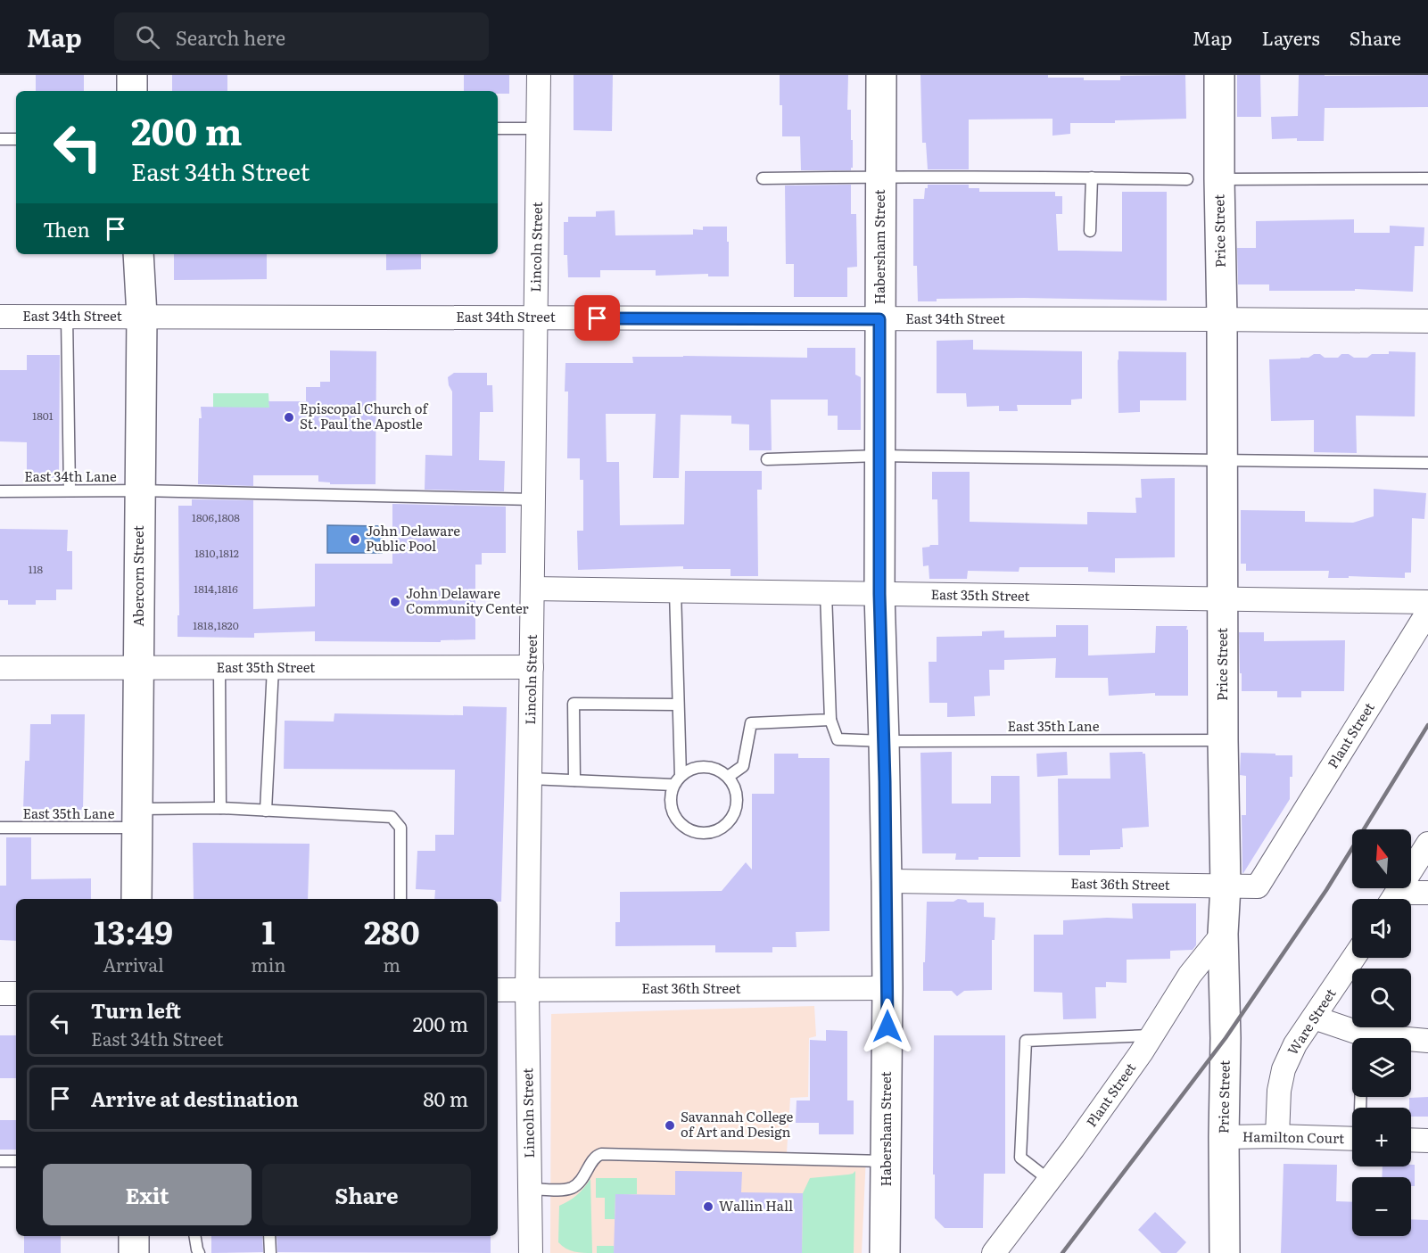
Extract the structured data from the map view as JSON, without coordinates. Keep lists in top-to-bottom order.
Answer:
{
  "streets": {
    "main road": ["Price Street", "Habersham Street", "Abercorn Street"],
    "street": [
      "Lincoln Street",
      "East 34th Street",
      "East 35th Street",
      "Plant Street",
      "East 36th Street",
      "Ware Street",
      "Hamilton Court"
    ],
    "lane": ["East 34th Lane", "East 35th Lane"]
  },
  "crossings": [
    ["Price Street", "East 34th Street"],
    ["Price Street", "East 35th Street"],
    ["Price Street", "East 35th Lane"],
    ["Price Street", "Plant Street"],
    ["Price Street", "East 36th Street"],
    ["Price Street", "Hamilton Court"],
    ["Lincoln Street", "East 34th Street"],
    ["Lincoln Street", "East 34th Lane"],
    ["Lincoln Street", "East 35th Street"],
    ["Lincoln Street", "East 36th Street"],
    ["Habersham Street", "East 34th Street"],
    ["Habersham Street", "East 35th Street"],
    ["Habersham Street", "East 35th Lane"],
    ["Habersham Street", "East 36th Street"],
    ["East 34th Street", "Abercorn Street"],
    ["East 34th Lane", "Abercorn Street"],
    ["Abercorn Street", "East 35th Street"],
    ["Abercorn Street", "East 35th Lane"],
    ["Plant Street", "East 36th Street"],
    ["Ware Street", "Hamilton Court"]
  ],
  "places": [
    "Episcopal Church of St. Paul the Apostle",
    "John Delaware Public Pool",
    "John Delaware Community Center",
    "Savannah College of Art and Design",
    "Wallin Hall"
  ],
  "house_numbers": [
    "1801",
    "1806,1808",
    "1810,1812",
    "118",
    "1814,1816",
    "1818,1820"
  ],
  "north": "top",
  "page": {
    "header": "Map",
    "search": "Search here",
    "nav": ["Map", "Layers", "Share"],
    "turn": ["200 m", "East 34th Street"],
    "then": "Then",
    "map_buttons": ["+", "−"],
    "eta": [
      "13:49",
      "Arrival",
      "1",
      "min",
      "280",
      "m"
    ],
    "list": [
      {
        "name": "Turn left",
        "note": "East 34th Street",
        "value": "200 m"
      },
      {
        "name": "Arrive at destination",
        "value": "80 m"
      }
    ],
    "buttons": ["Exit", "Share"]
  }
}
